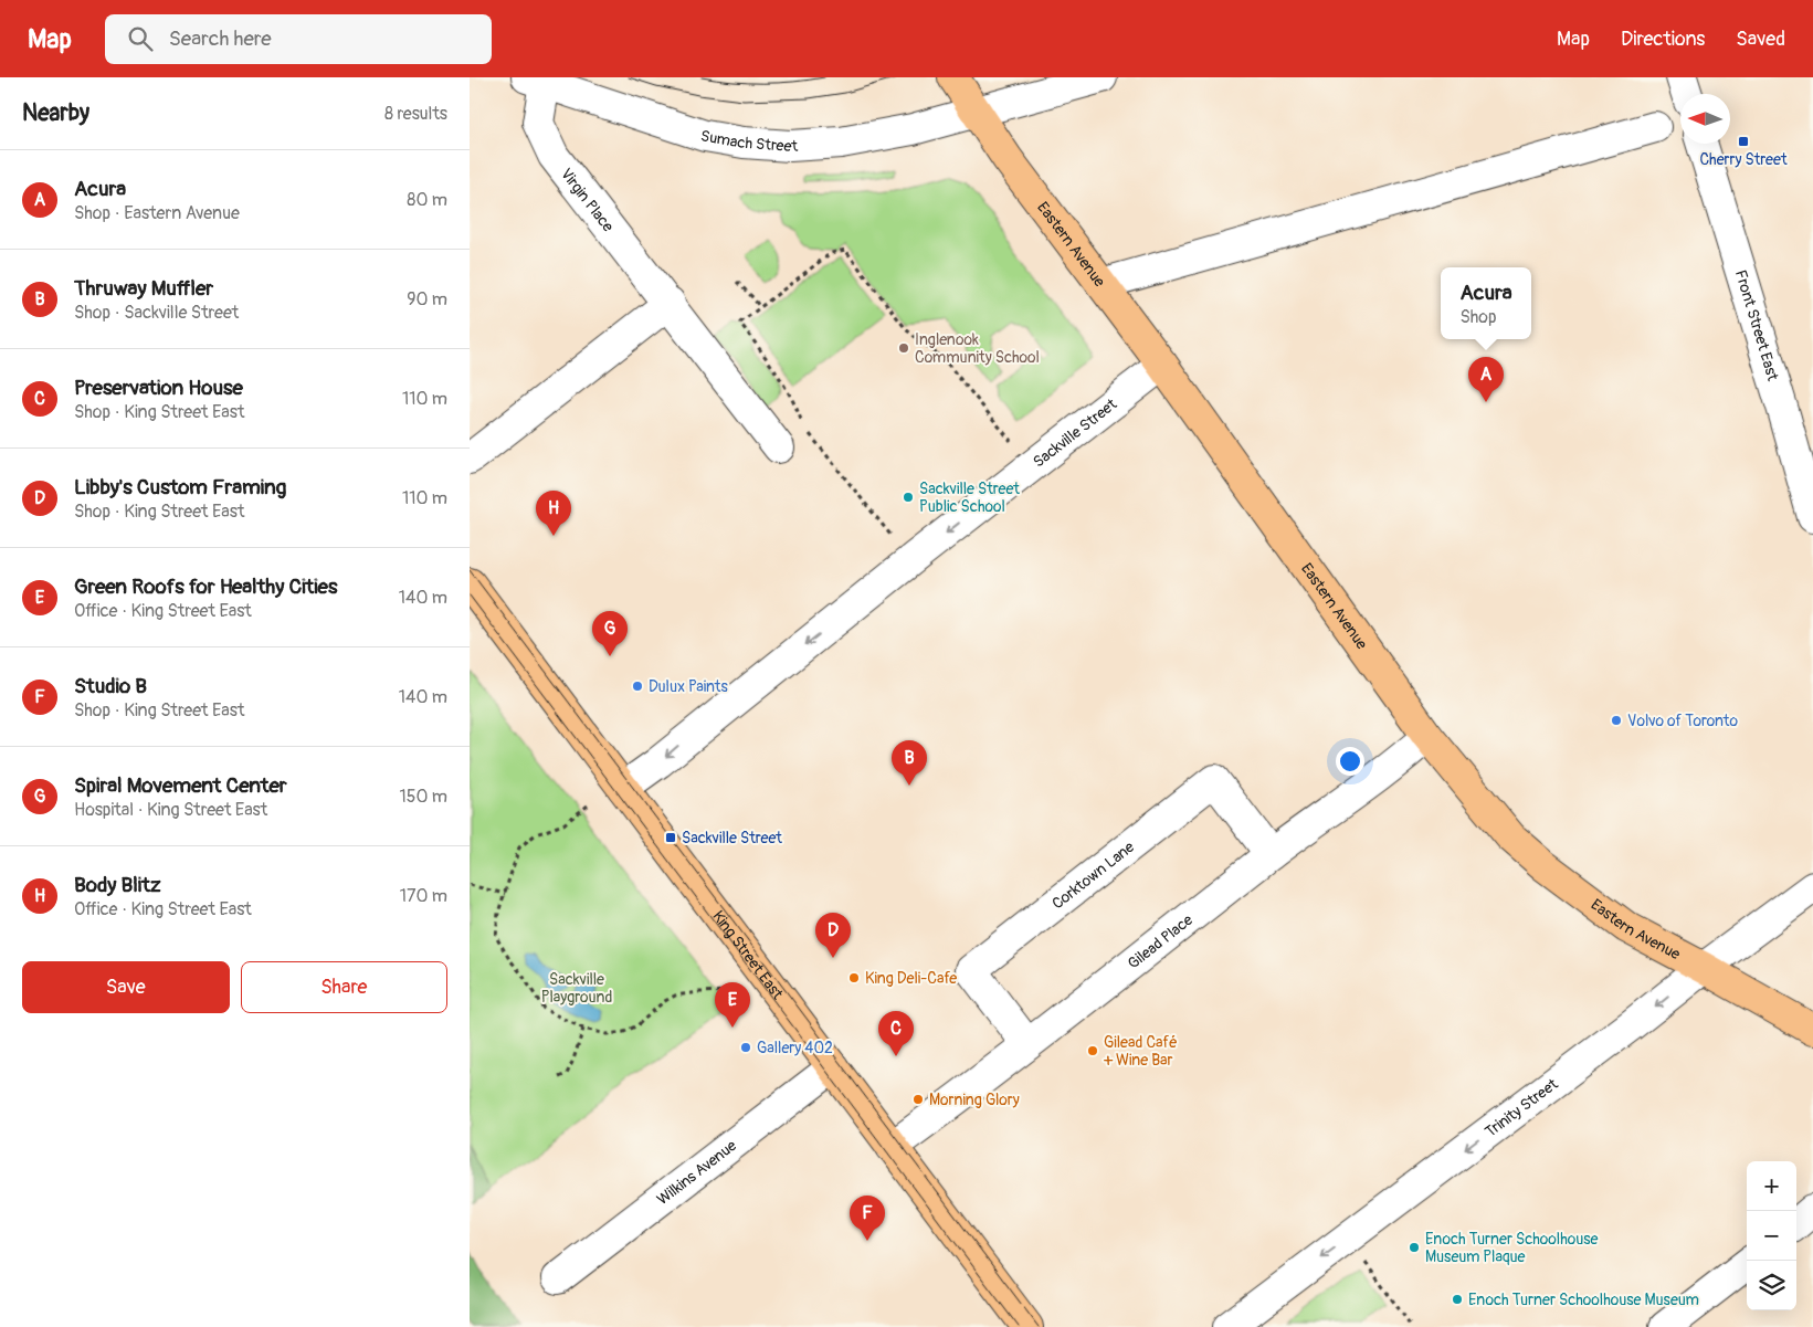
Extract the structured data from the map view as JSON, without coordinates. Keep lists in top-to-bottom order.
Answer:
{
  "streets": {
    "main road": ["Eastern Avenue", "King Street East"],
    "street": [
      "Sumach Street",
      "Virgin Place",
      "Front Street East",
      "Sackville Street",
      "Corktown Lane",
      "Gilead Place",
      "Trinity Street",
      "Wilkins Avenue"
    ]
  },
  "crossings": [
    ["Sumach Street", "Virgin Place"],
    ["Sumach Street", "Eastern Avenue"],
    ["Eastern Avenue", "Sackville Street"],
    ["Eastern Avenue", "Gilead Place"],
    ["Eastern Avenue", "Trinity Street"],
    ["Sackville Street", "King Street East"],
    ["Corktown Lane", "Gilead Place"],
    ["Gilead Place", "King Street East"],
    ["King Street East", "Wilkins Avenue"]
  ],
  "one_way": ["Sackville Street", "Trinity Street"],
  "parks": ["Sackville Playground"],
  "places": {
    "transit": ["Cherry Street", "Sackville Street"],
    "other": [
      "Inglenook Community School",
      "Sackville Street Public School",
      "Dulux Paints",
      "Volvo of Toronto",
      "King Deli-Cafe",
      "Gallery 402",
      "Gilead Café + Wine Bar",
      "Morning Glory",
      "Enoch Turner Schoolhouse Museum Plaque",
      "Enoch Turner Schoolhouse Museum"
    ]
  },
  "north": "left",
  "page": {
    "header": "Map",
    "search": "Search here",
    "nav": ["Map", "Directions", "Saved"],
    "heading": ["Nearby", "8 results"],
    "list": [
      {
        "mark": "A",
        "name": "Acura",
        "note": "Shop · Eastern Avenue",
        "value": "80 m"
      },
      {
        "mark": "B",
        "name": "Thruway Muffler",
        "note": "Shop · Sackville Street",
        "value": "90 m"
      },
      {
        "mark": "C",
        "name": "Preservation House",
        "note": "Shop · King Street East",
        "value": "110 m"
      },
      {
        "mark": "D",
        "name": "Libby's Custom Framing",
        "note": "Shop · King Street East",
        "value": "110 m"
      },
      {
        "mark": "E",
        "name": "Green Roofs for Healthy Cities",
        "note": "Office · King Street East",
        "value": "140 m"
      },
      {
        "mark": "F",
        "name": "Studio B",
        "note": "Shop · King Street East",
        "value": "140 m"
      },
      {
        "mark": "G",
        "name": "Spiral Movement Center",
        "note": "Hospital · King Street East",
        "value": "150 m"
      },
      {
        "mark": "H",
        "name": "Body Blitz",
        "note": "Office · King Street East",
        "value": "170 m"
      }
    ],
    "popup": ["Acura", "Shop"],
    "pins": [
      "A",
      "H",
      "G",
      "B",
      "D",
      "E",
      "C",
      "F"
    ],
    "buttons": ["Save", "Share"],
    "map_buttons": ["+", "−"]
  }
}
